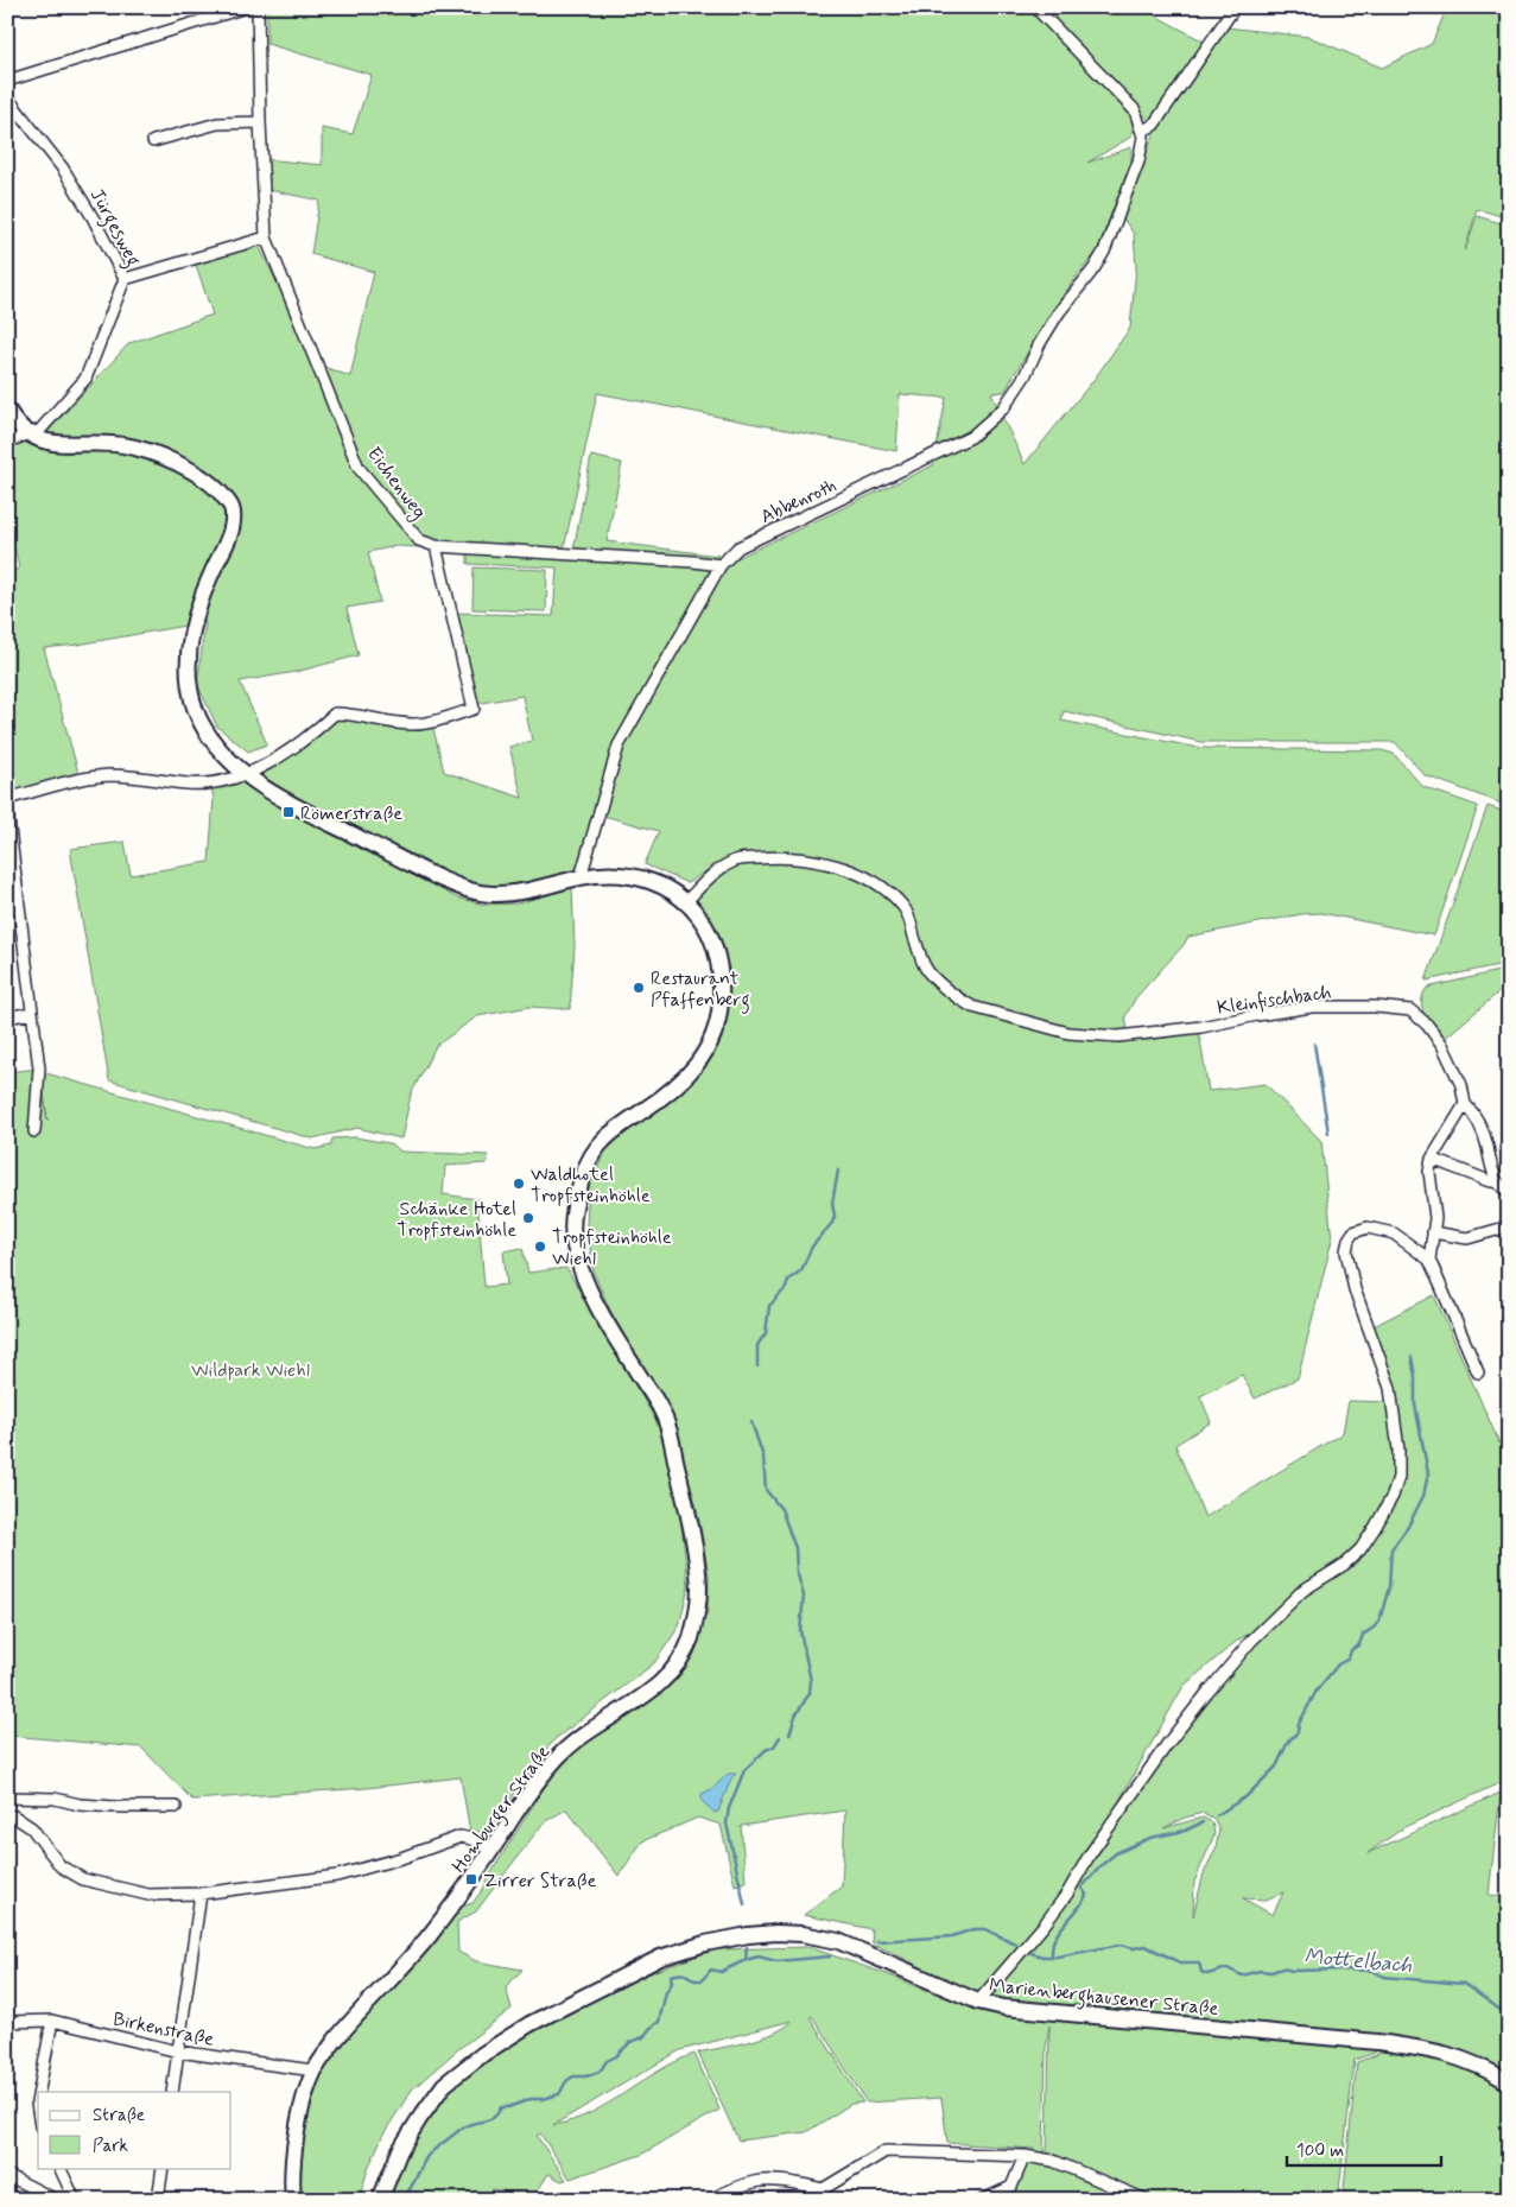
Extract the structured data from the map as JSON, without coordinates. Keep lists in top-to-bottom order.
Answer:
{
  "streets": {
    "main road": ["Homburger Straße", "Marienberghausener Straße"],
    "street": [
      "Jürgesweg",
      "Eichenweg",
      "Abbenroth",
      "Kleinfischbach",
      "Birkenstraße"
    ]
  },
  "crossings": [
    ["Jürgesweg", "Homburger Straße"],
    ["Abbenroth", "Homburger Straße"],
    ["Kleinfischbach", "Homburger Straße"],
    ["Homburger Straße", "Birkenstraße"]
  ],
  "water": ["Mottelbach"],
  "parks": ["Wildpark Wiehl"],
  "places": {
    "transit": ["Römerstraße", "Zirrer Straße"],
    "other": [
      "Restaurant Pfaffenberg",
      "Waldhotel Tropfsteinhöhle",
      "Schänke Hotel Tropfsteinhöhle",
      "Tropfsteinhöhle Wiehl"
    ]
  },
  "legend": ["Straße", "Park"],
  "scale_bar": "100 m"
}
